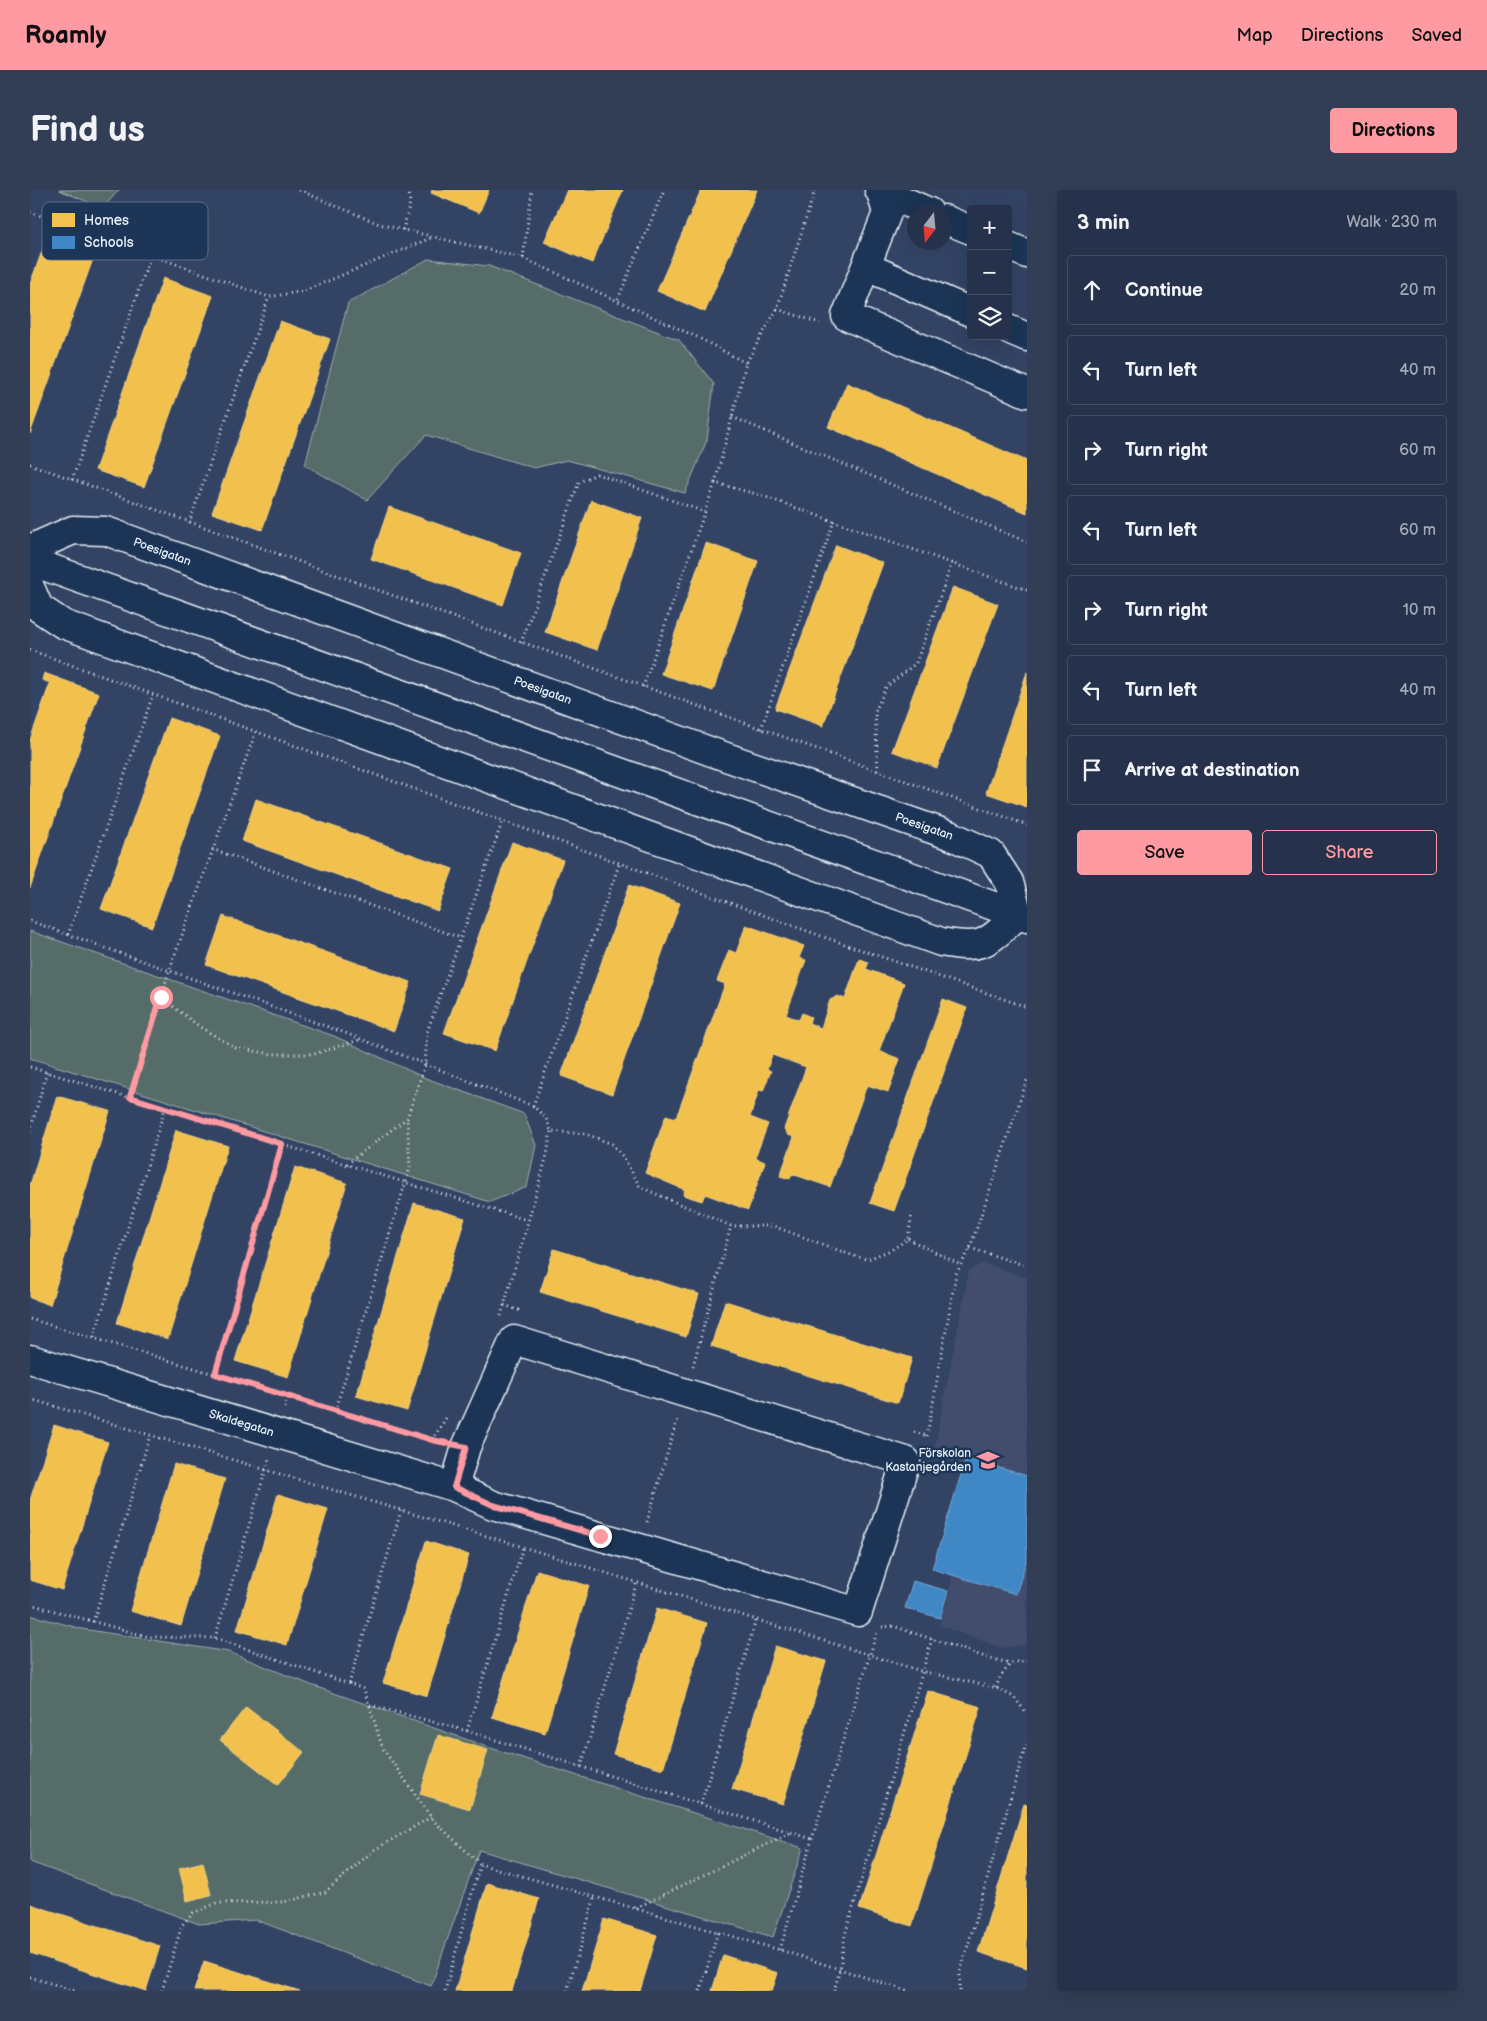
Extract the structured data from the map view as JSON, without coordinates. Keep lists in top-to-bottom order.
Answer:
{
  "streets": {
    "street": ["Poesigatan", "Skaldegatan"]
  },
  "places": {
    "school or university": ["Förskolan Kastanjegården"]
  },
  "legend": ["Homes", "Schools"],
  "north": "bottom",
  "page": {
    "header": "Roamly",
    "nav": ["Map", "Directions", "Saved"],
    "buttons": [
      "Directions",
      ["Save", "Share"]
    ],
    "title": "Find us",
    "heading": ["3 min", "Walk · 230 m"],
    "map_buttons": ["+", "−"],
    "list": [
      ["Continue", "20 m"],
      ["Turn left", "40 m"],
      ["Turn right", "60 m"],
      ["Turn left", "60 m"],
      ["Turn right", "10 m"],
      ["Turn left", "40 m"],
      "Arrive at destination"
    ]
  }
}
